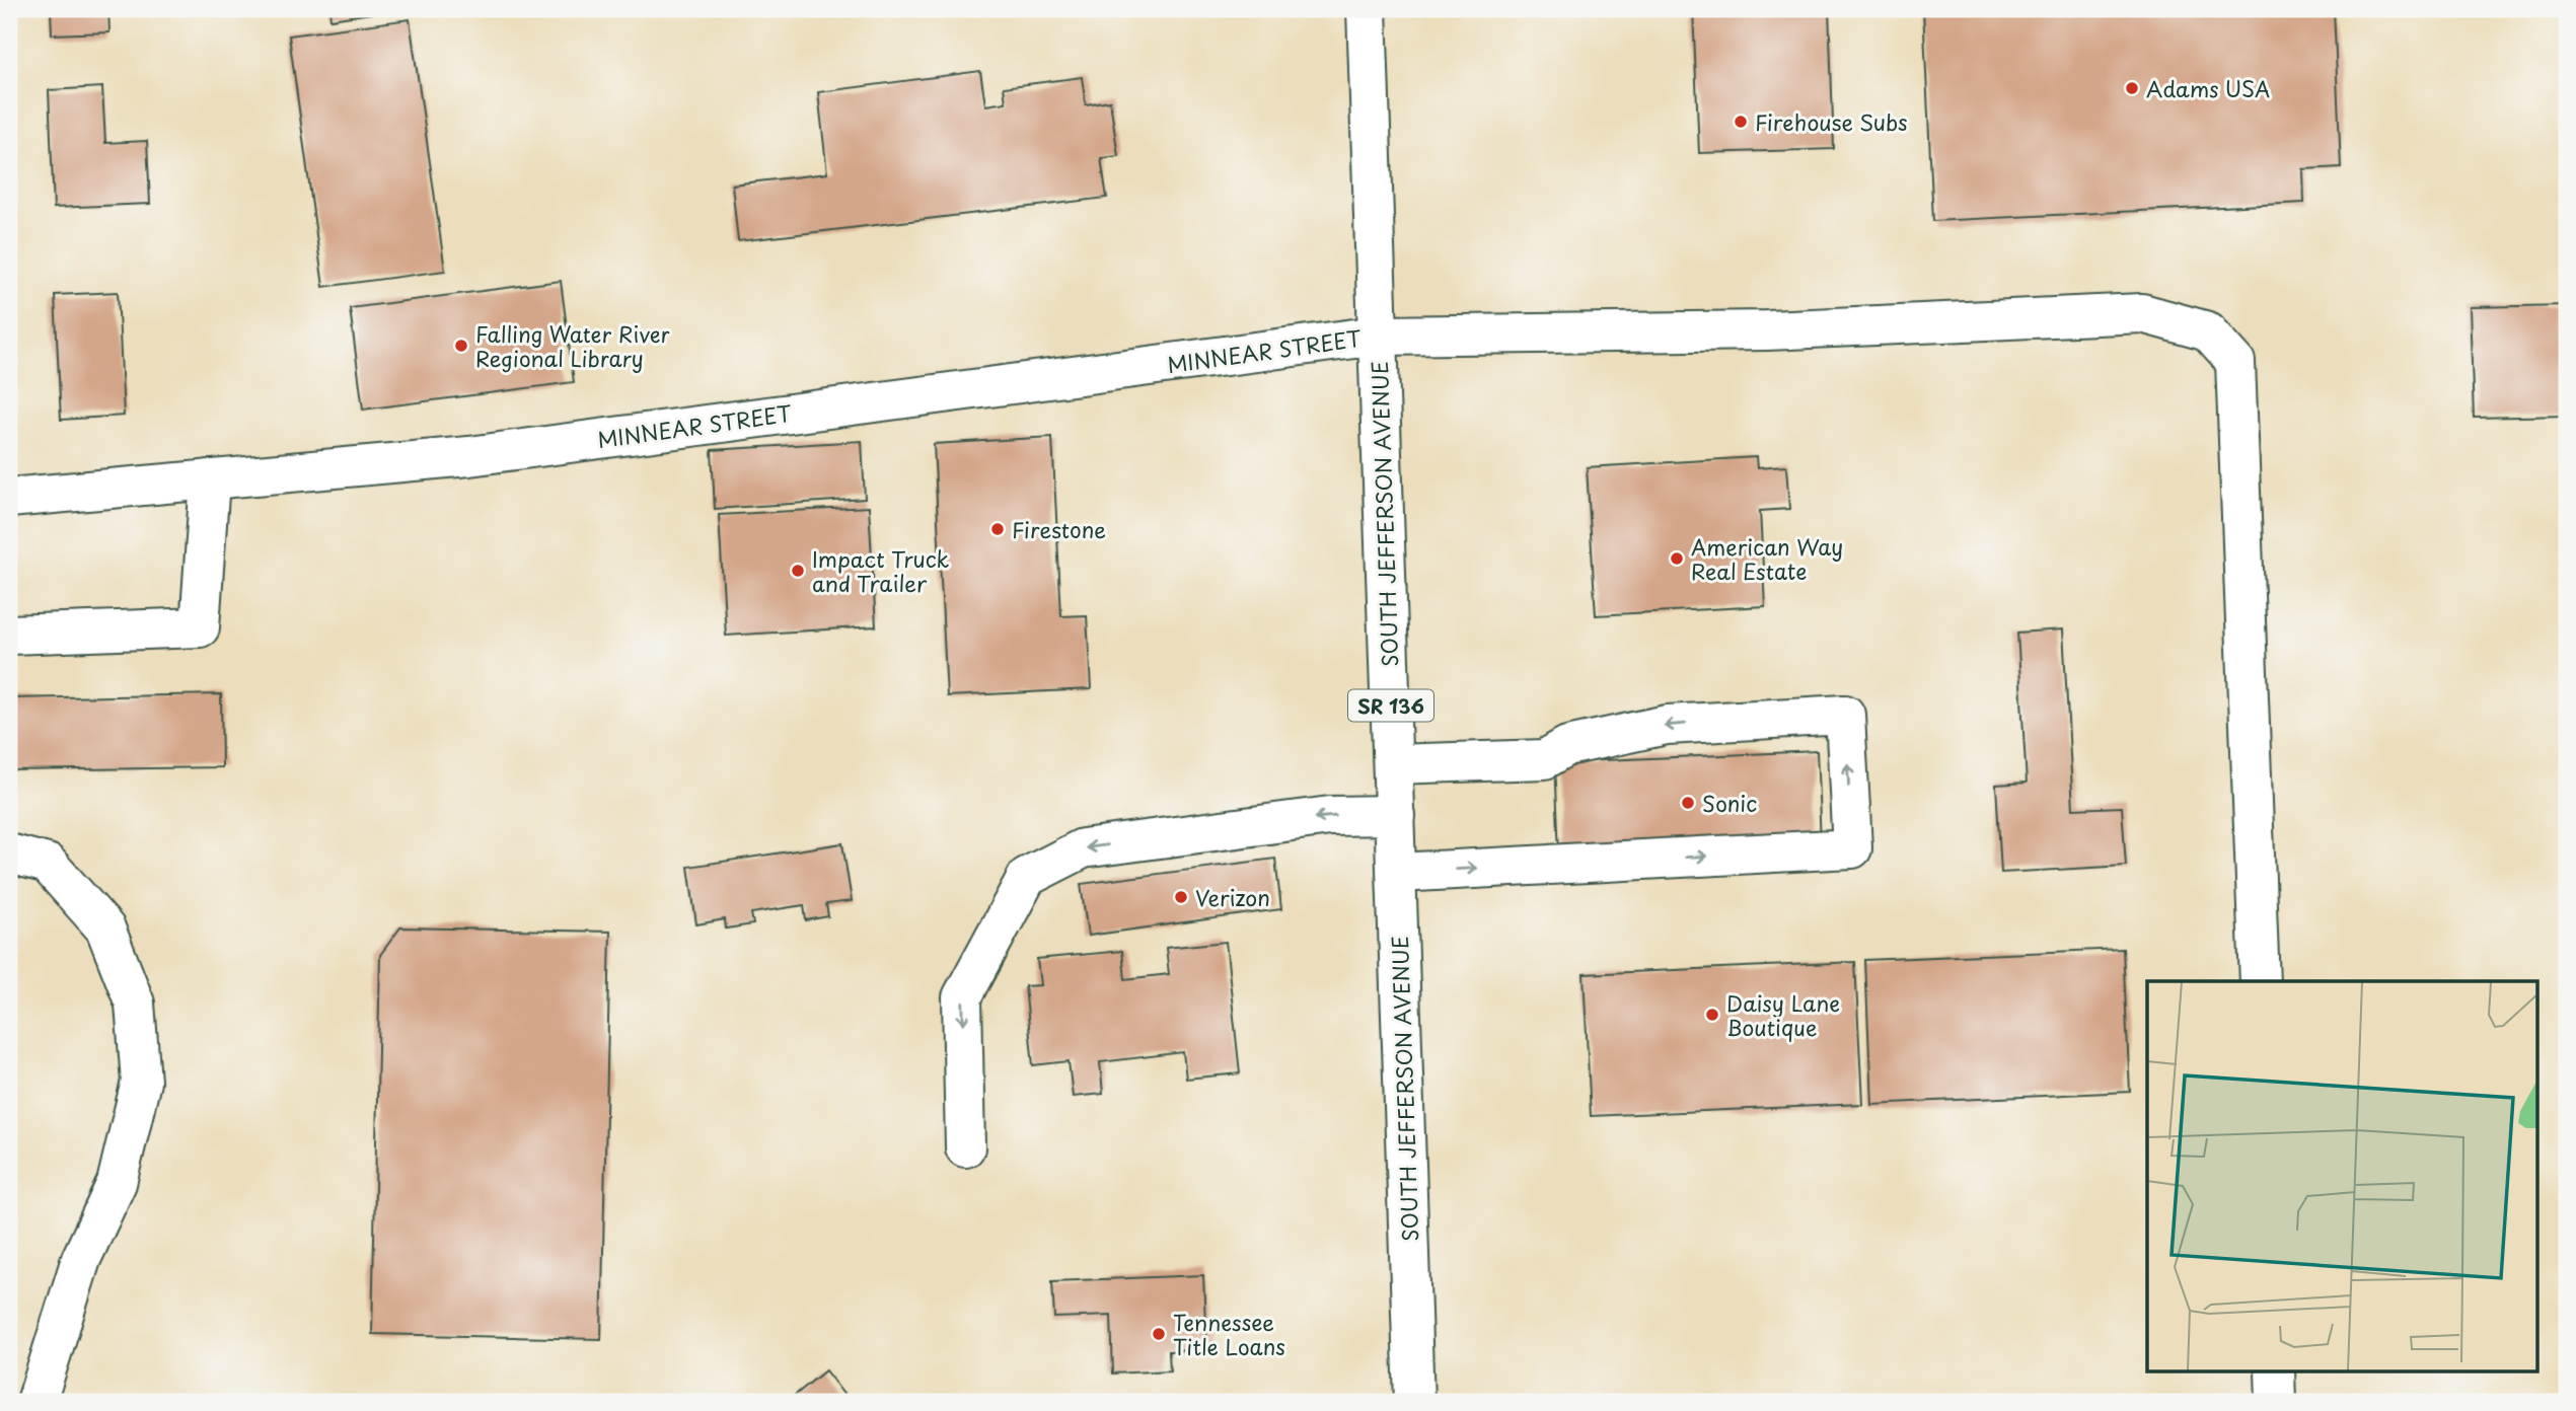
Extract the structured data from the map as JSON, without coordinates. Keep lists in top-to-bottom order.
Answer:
{
  "streets": {
    "main road": ["MINNEAR STREET", "SOUTH JEFFERSON AVENUE", "SR 136"]
  },
  "crossings": [
    ["MINNEAR STREET", "SOUTH JEFFERSON AVENUE"]
  ],
  "places": [
    "Adams USA",
    "Firehouse Subs",
    "Falling Water River Regional Library",
    "Firestone",
    "American Way Real Estate",
    "Impact Truck and Trailer",
    "Sonic",
    "Verizon",
    "Daisy Lane Boutique",
    "Tennessee Title Loans"
  ]
}
